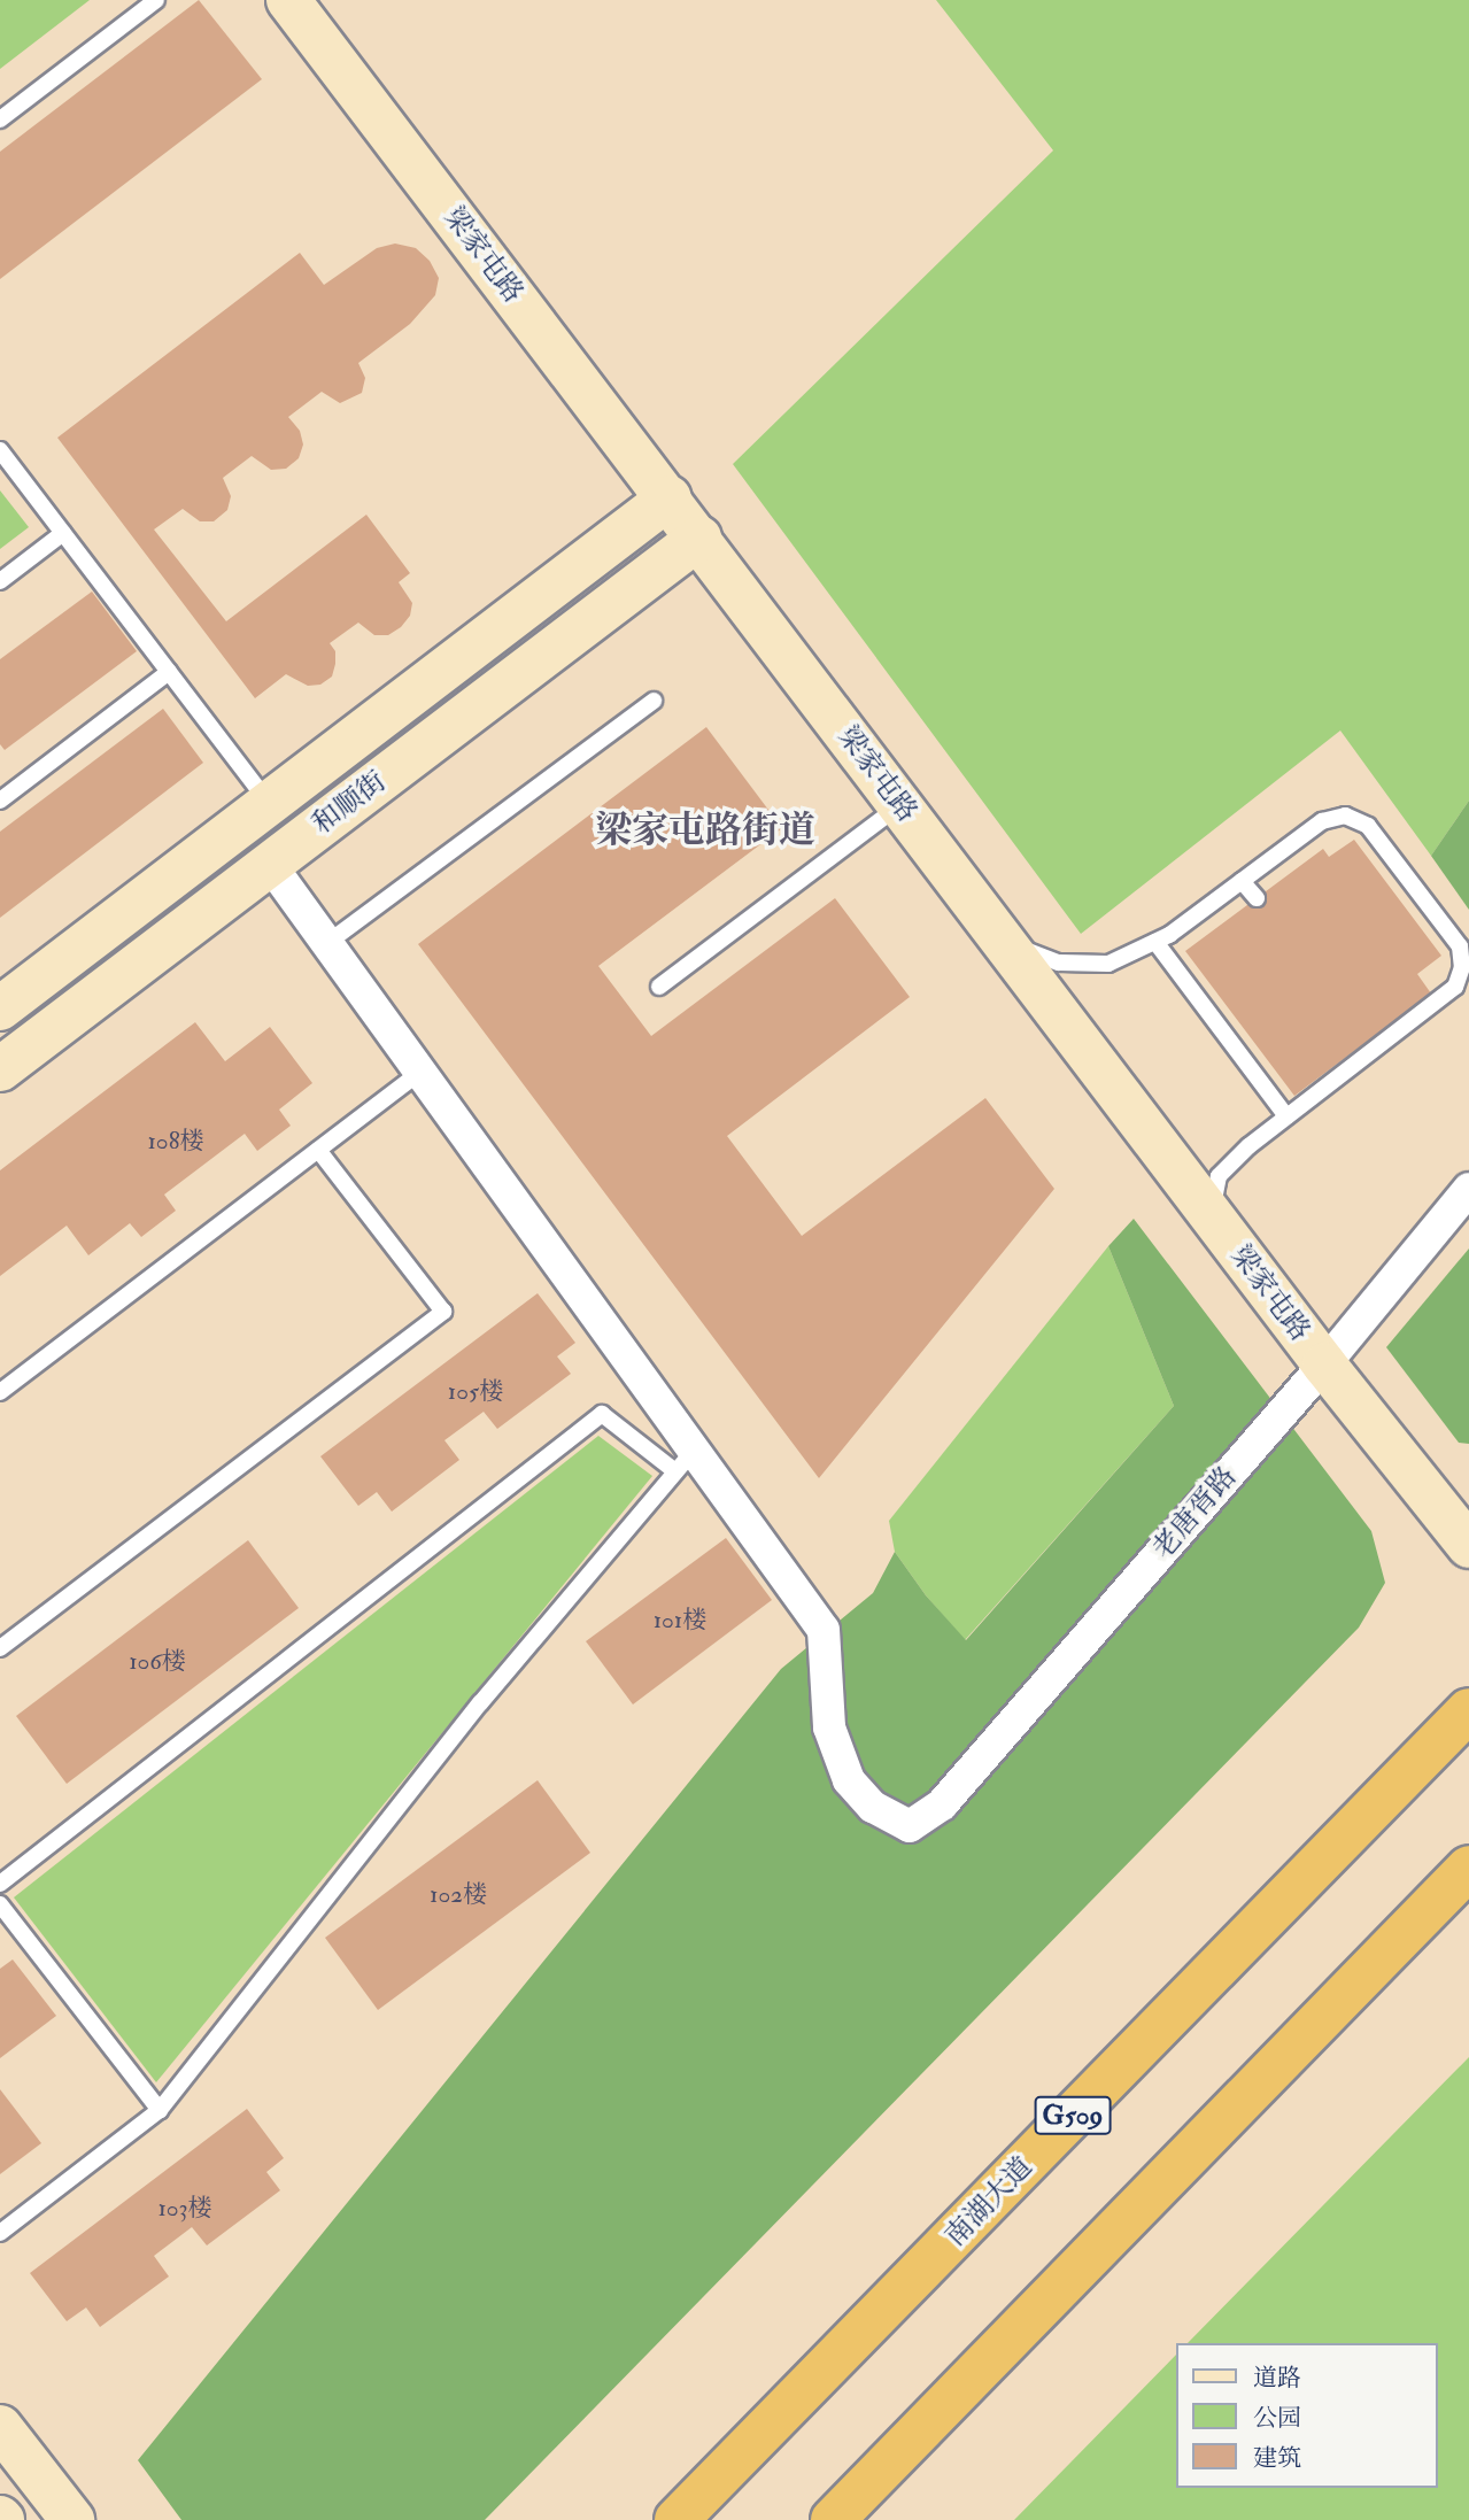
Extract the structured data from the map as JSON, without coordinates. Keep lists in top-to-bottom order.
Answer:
{
  "streets": {
    "highway": ["G509", "南湖大道"],
    "street": ["梁家屯路", "和顺街", "老唐胥路"]
  },
  "crossings": [
    ["梁家屯路", "和顺街"],
    ["梁家屯路", "老唐胥路"]
  ],
  "districts": ["梁家屯路街道"],
  "house_numbers": [
    "108楼",
    "105楼",
    "101楼",
    "106楼",
    "102楼",
    "103楼"
  ],
  "legend": ["道路", "公园", "建筑"]
}
